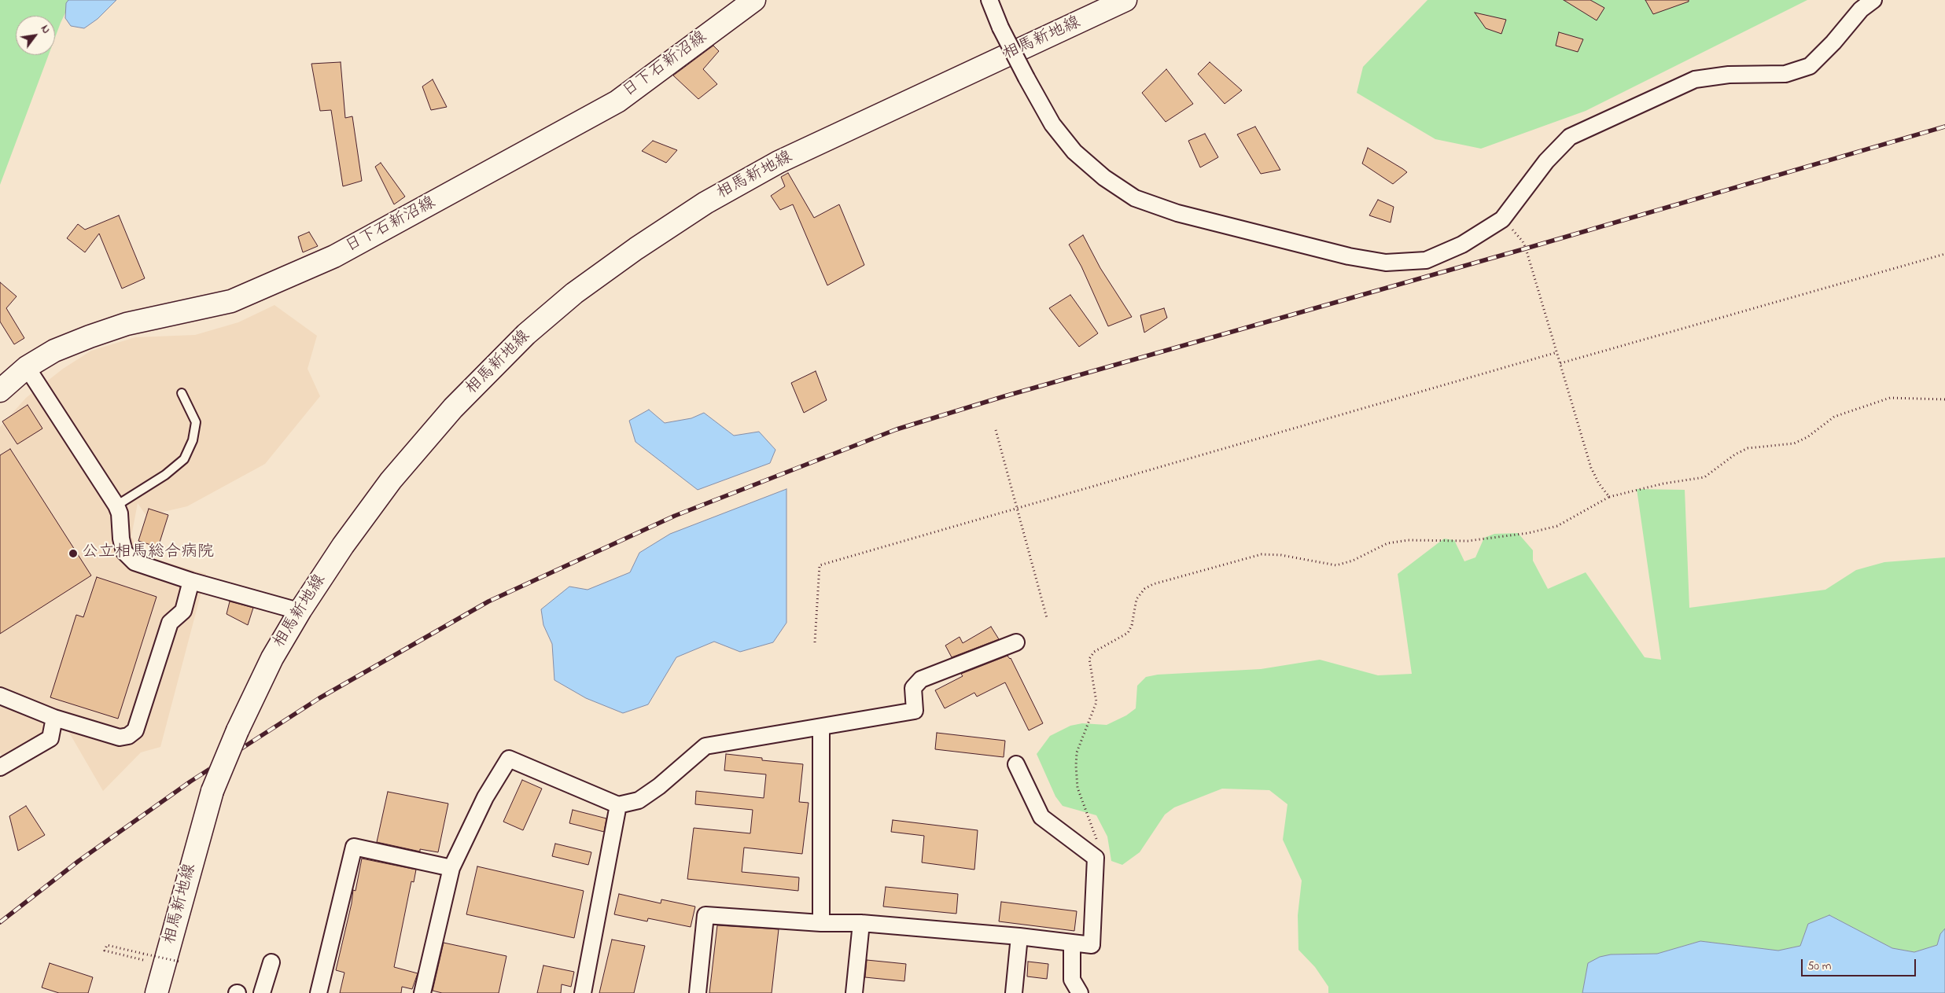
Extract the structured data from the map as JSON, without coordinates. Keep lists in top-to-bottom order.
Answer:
{
  "streets": {
    "main road": ["相馬新地線", "日下石新沼線"]
  },
  "places": ["公立相馬総合病院"],
  "scale_bar": "50 m",
  "north": "top right"
}
